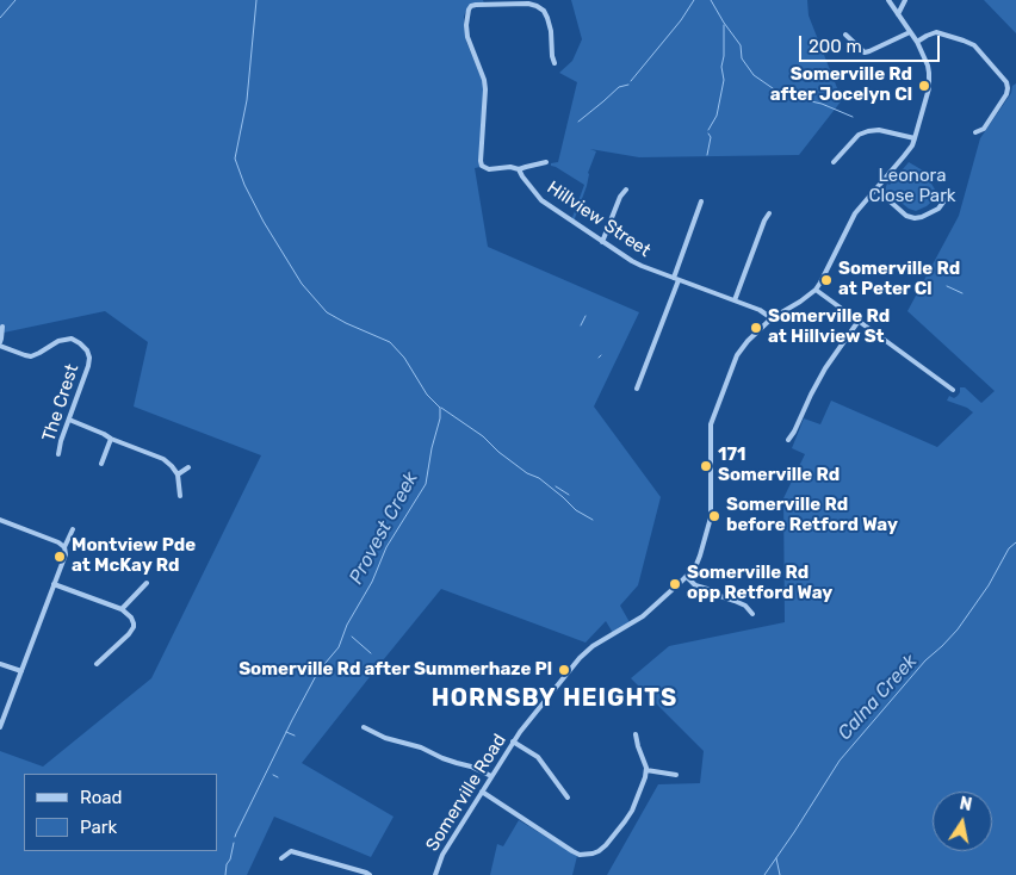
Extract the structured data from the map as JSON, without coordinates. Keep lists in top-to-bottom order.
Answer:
{
  "streets": {
    "street": ["Hillview Street", "The Crest", "Somerville Road"]
  },
  "crossings": [
    ["Hillview Street", "Somerville Road"]
  ],
  "districts": ["HORNSBY HEIGHTS"],
  "water": ["Provest Creek", "Calna Creek"],
  "parks": ["Leonora Close Park"],
  "places": [
    "Somerville Rd after Jocelyn Cl",
    "Somerville Rd at Peter Cl",
    "Somerville Rd at Hillview St",
    "171 Somerville Rd",
    "Somerville Rd before Retford Way",
    "Montview Pde at McKay Rd",
    "Somerville Rd opp Retford Way",
    "Somerville Rd after Summerhaze Pl"
  ],
  "legend": ["Road", "Park"],
  "scale_bar": "200 m",
  "north": "top"
}
